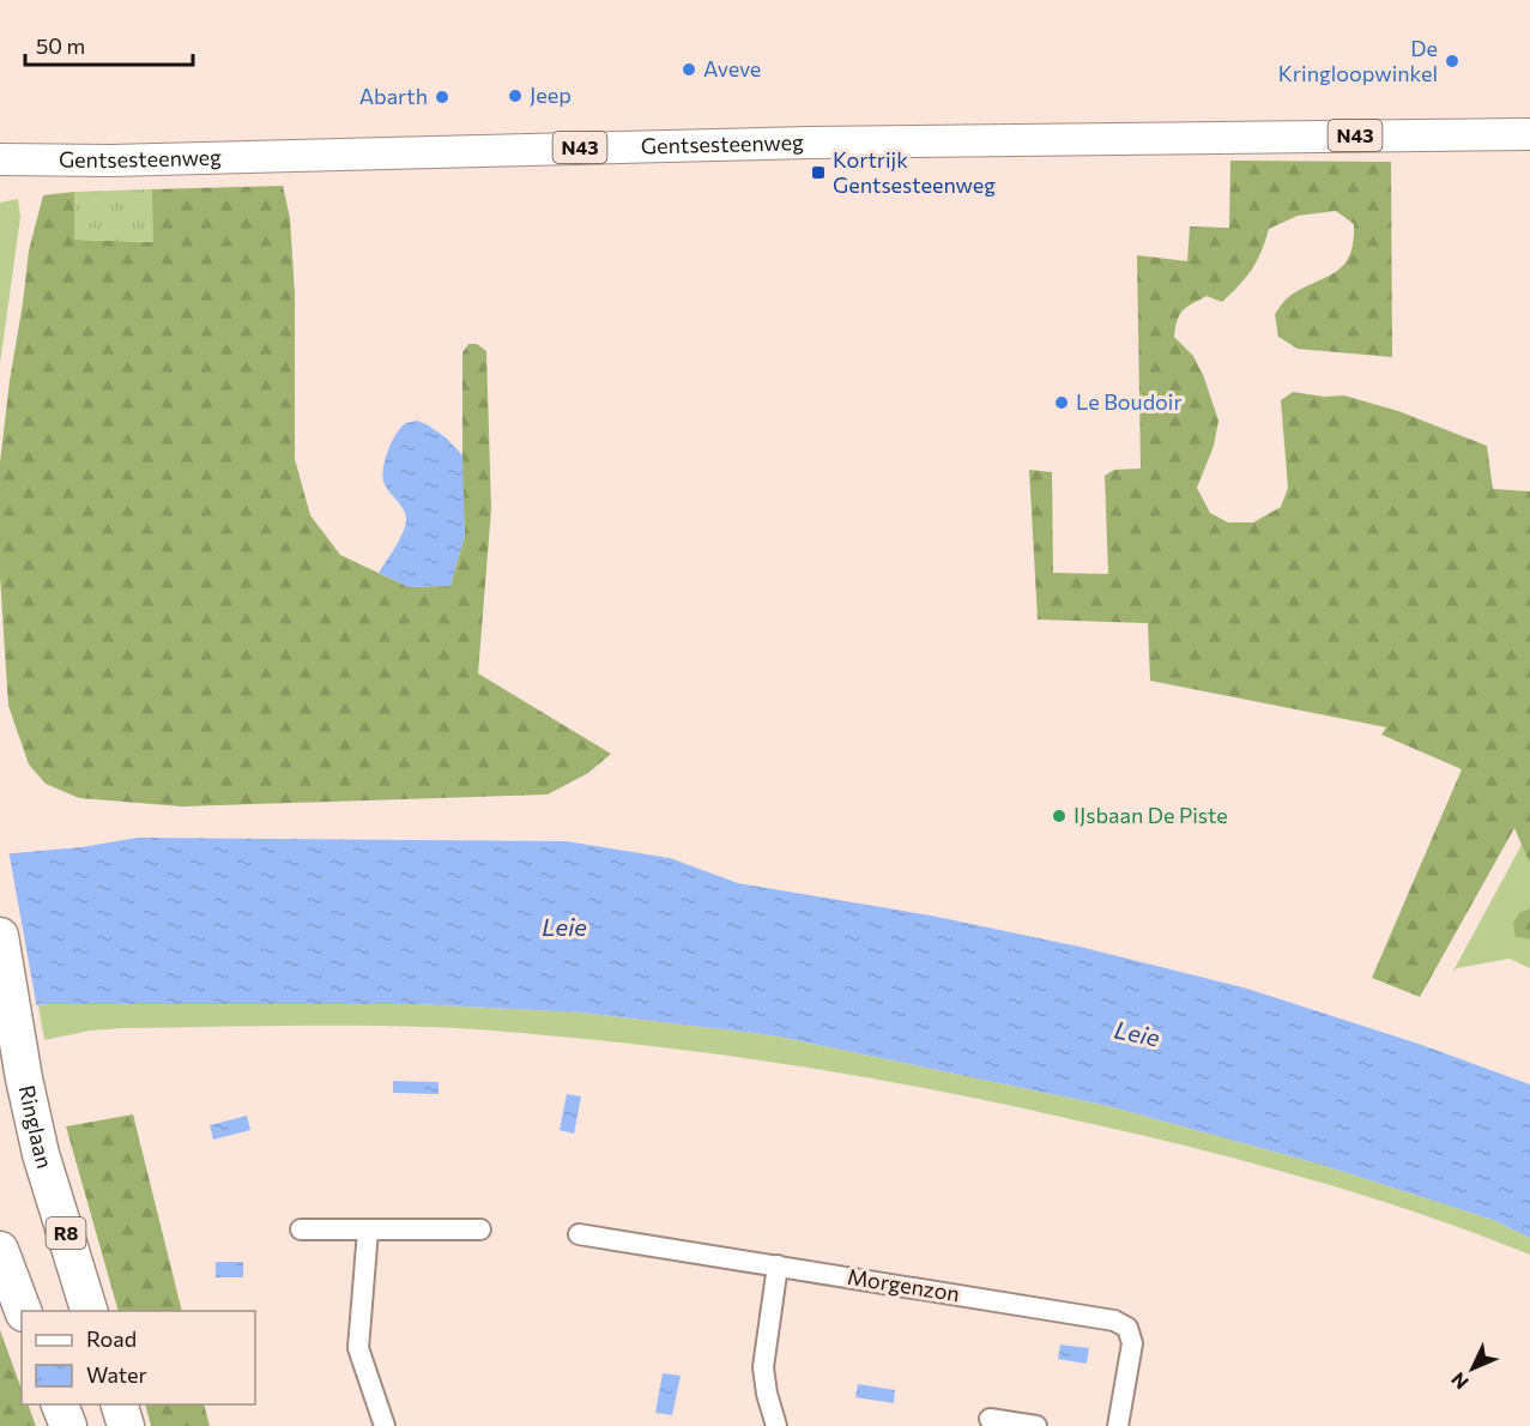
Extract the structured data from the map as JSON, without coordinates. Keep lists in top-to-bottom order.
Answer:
{
  "streets": {
    "highway": ["Ringlaan", "R8"],
    "main road": ["N43", "Gentsesteenweg"],
    "street": ["Morgenzon"]
  },
  "water": ["Leie"],
  "places": {
    "other": [
      "De Kringloopwinkel",
      "Aveve",
      "Jeep",
      "Abarth",
      "Le Boudoir",
      "IJsbaan De Piste"
    ],
    "transit": ["Kortrijk Gentsesteenweg"]
  },
  "legend": ["Road", "Water"],
  "scale_bar": "50 m",
  "north": "bottom left"
}
